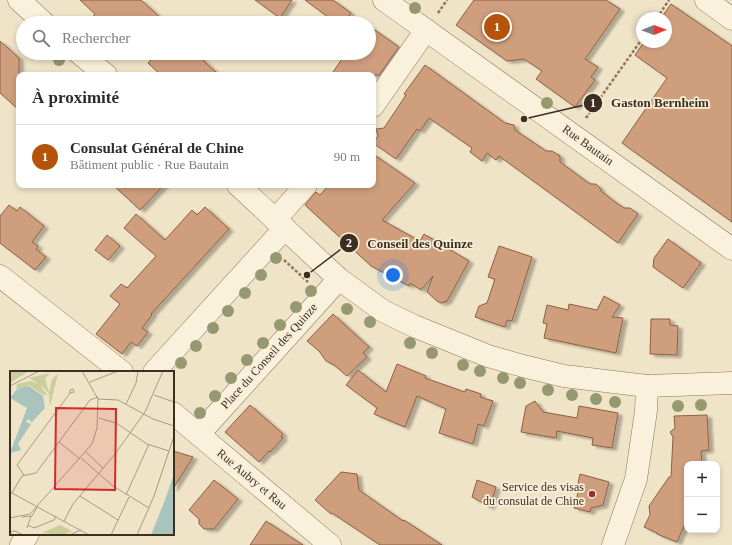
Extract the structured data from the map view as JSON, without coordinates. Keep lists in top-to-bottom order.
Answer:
{
  "streets": {
    "street": ["Rue Bautain", "Place du Conseil des Quinze", "Rue Aubry et Rau"]
  },
  "crossings": [
    ["Place du Conseil des Quinze", "Rue Aubry et Rau"]
  ],
  "places": ["Gaston Bernheim", "Conseil des Quinze", "Service des visas du consulat de Chine"],
  "north": "right",
  "page": {
    "pins": "1",
    "search": "Rechercher",
    "heading": "À proximité",
    "list": [
      {
        "mark": "1",
        "name": "Consulat Général de Chine",
        "note": "Bâtiment public · Rue Bautain",
        "value": "90 m"
      }
    ],
    "map_buttons": ["+", "−"]
  }
}
